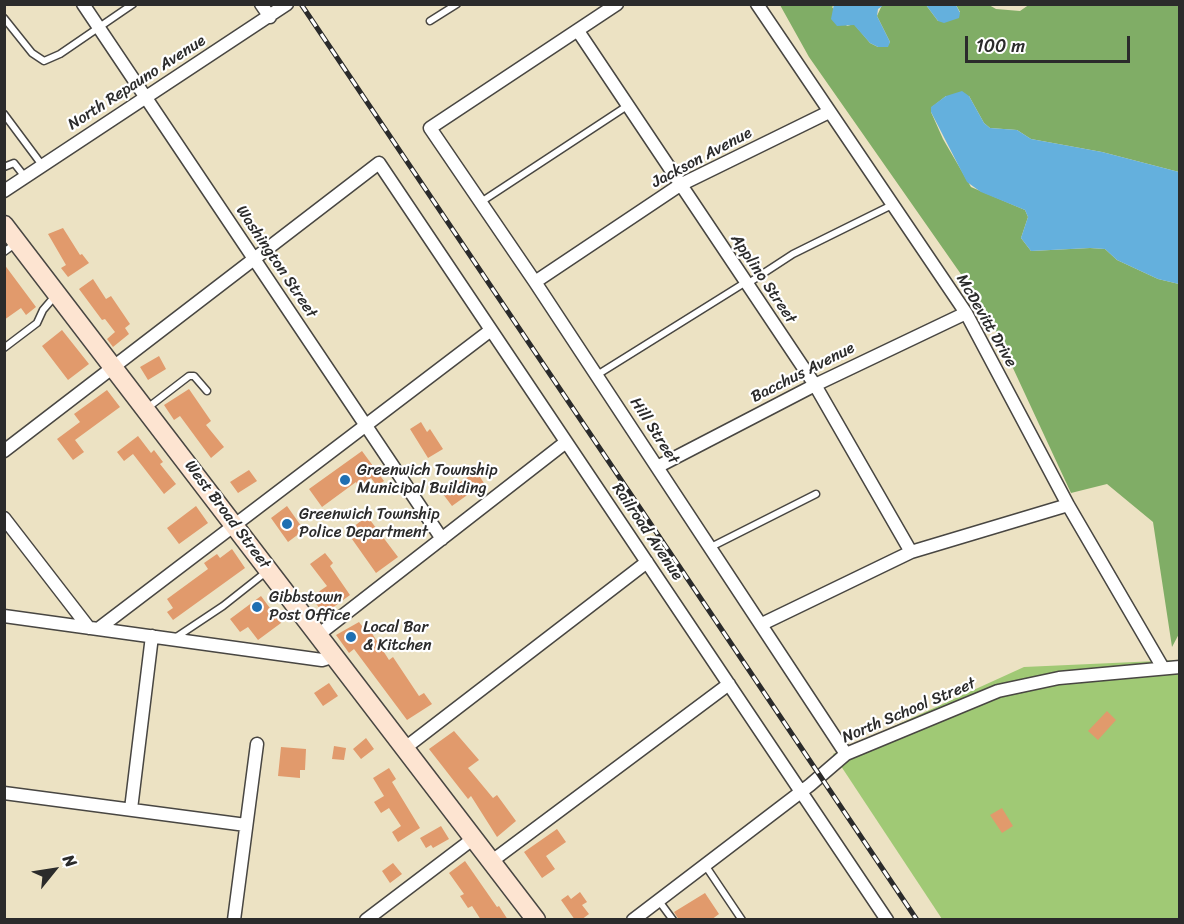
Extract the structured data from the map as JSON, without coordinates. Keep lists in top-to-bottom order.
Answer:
{
  "streets": {
    "main road": ["West Broad Street"],
    "street": [
      "North Repauno Avenue",
      "Jackson Avenue",
      "Washington Street",
      "Applino Street",
      "McDevitt Drive",
      "Bacchus Avenue",
      "Hill Street",
      "Railroad Avenue",
      "North School Street"
    ]
  },
  "crossings": [
    ["North Repauno Avenue", "Washington Street"],
    ["Jackson Avenue", "Applino Street"],
    ["Jackson Avenue", "McDevitt Drive"],
    ["Jackson Avenue", "Hill Street"],
    ["Washington Street", "Railroad Avenue"],
    ["Applino Street", "Bacchus Avenue"],
    ["Applino Street", "Hill Street"],
    ["McDevitt Drive", "Bacchus Avenue"],
    ["McDevitt Drive", "North School Street"],
    ["Bacchus Avenue", "Hill Street"],
    ["Hill Street", "North School Street"],
    ["Railroad Avenue", "North School Street"]
  ],
  "places": [
    "Greenwich Township Municipal Building",
    "Greenwich Township Police Department",
    "Gibbstown Post Office",
    "Local Bar & Kitchen"
  ],
  "scale_bar": "100 m",
  "north": "top right"
}
